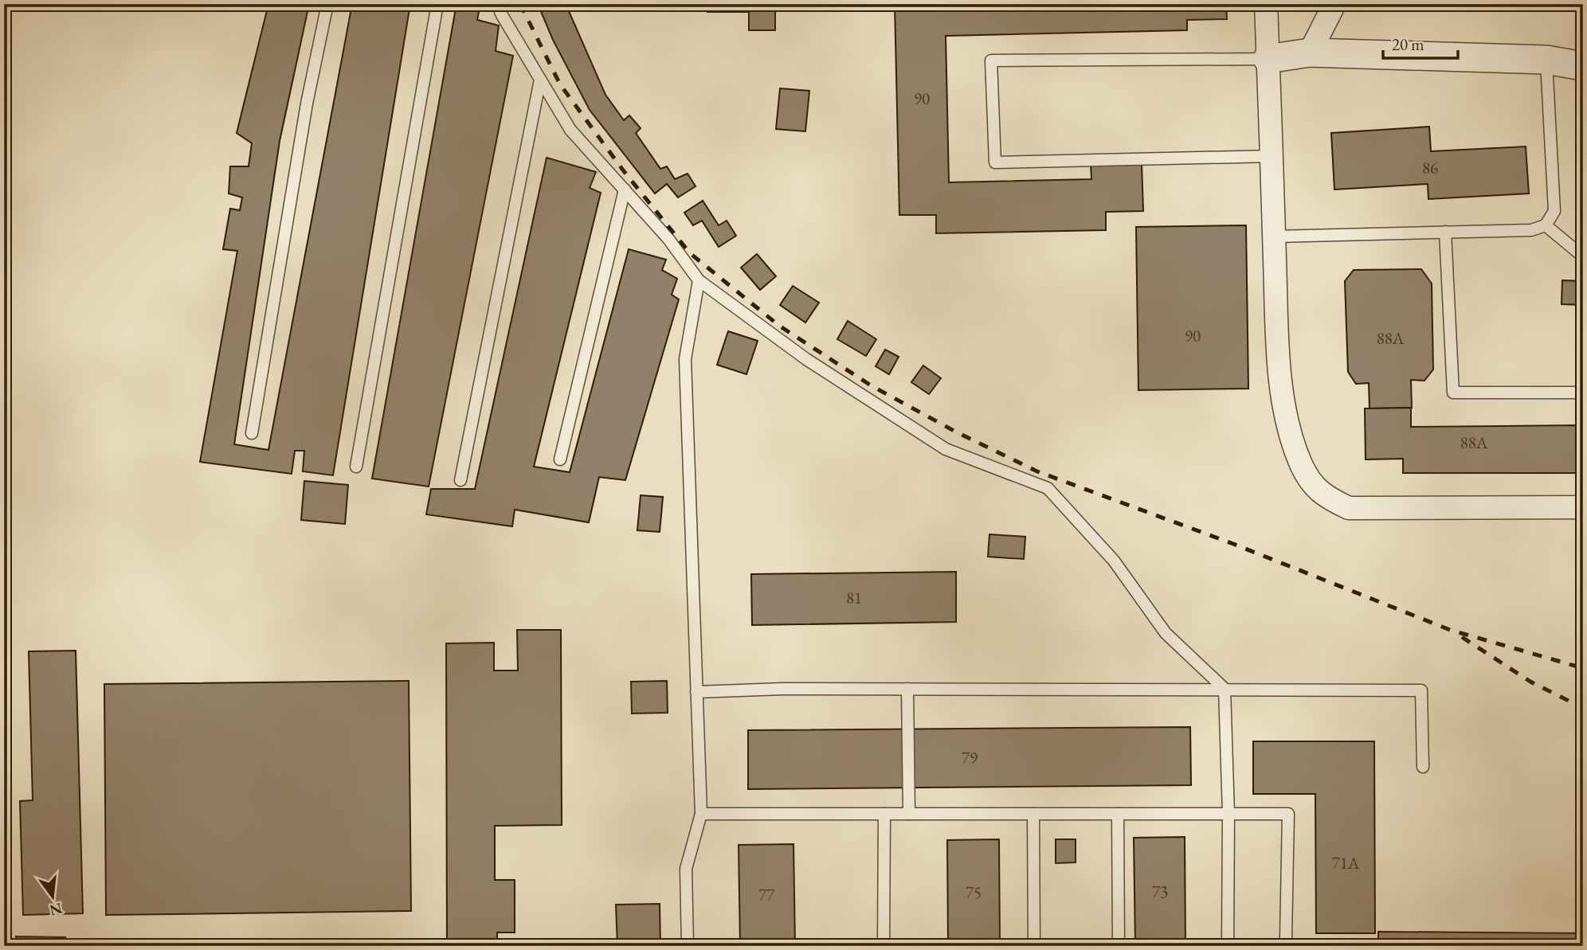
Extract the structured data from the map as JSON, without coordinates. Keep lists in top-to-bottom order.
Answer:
{
  "house_numbers": [
    "90",
    "86",
    "90",
    "88А",
    "88А",
    "81",
    "79",
    "71А",
    "73",
    "75",
    "77"
  ],
  "scale_bar": "20 m",
  "north": "bottom"
}
